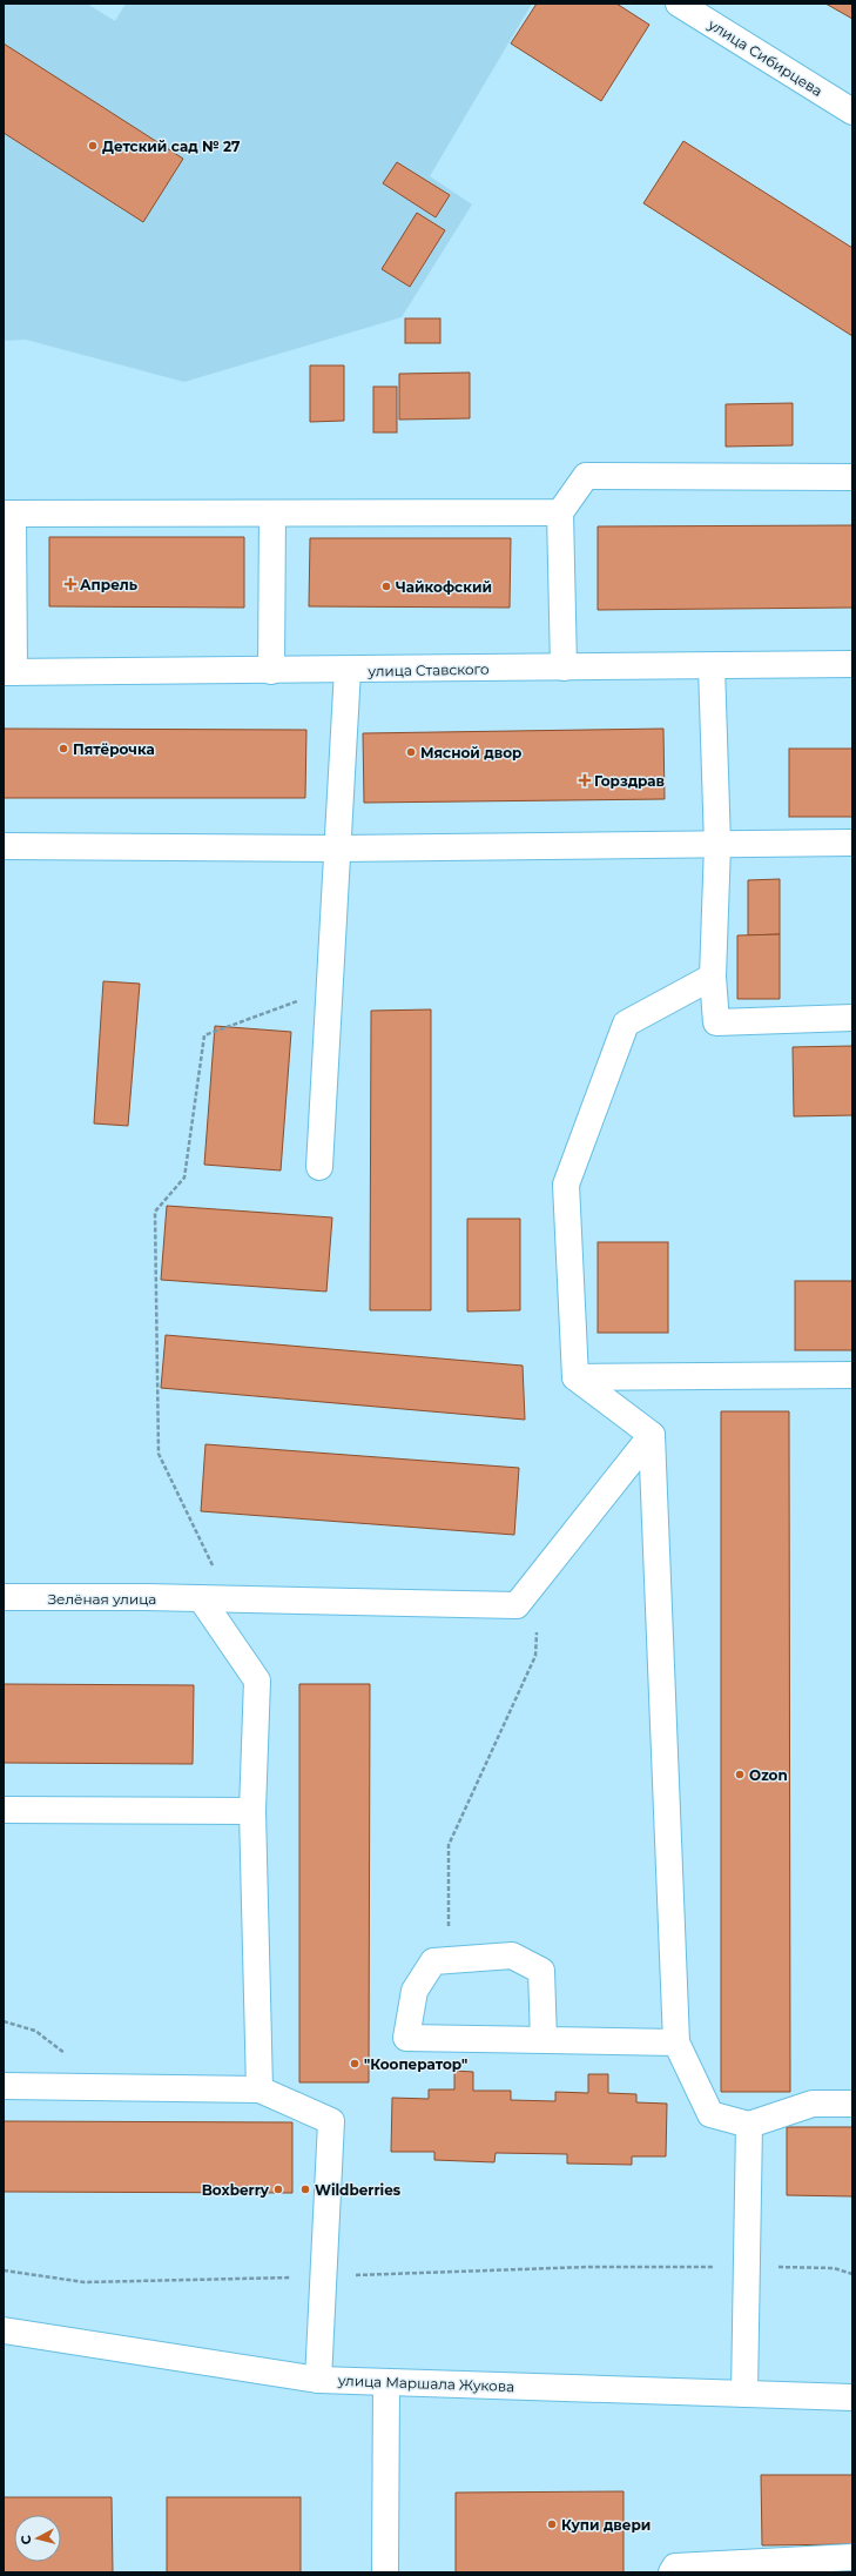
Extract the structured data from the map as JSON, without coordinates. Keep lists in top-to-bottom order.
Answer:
{
  "streets": {
    "street": [
      "улица Сибирцева",
      "улица Ставского",
      "Зелёная улица",
      "улица Маршала Жукова"
    ]
  },
  "places": {
    "other": [
      "Детский сад № 27",
      "Чайкофский",
      "Пятёрочка",
      "Мясной двор",
      "Ozon",
      "\"Кооператор\"",
      "Boxberry",
      "Wildberries",
      "Купи двери"
    ],
    "health": ["Апрель", "Горздрав"]
  },
  "north": "left"
}
